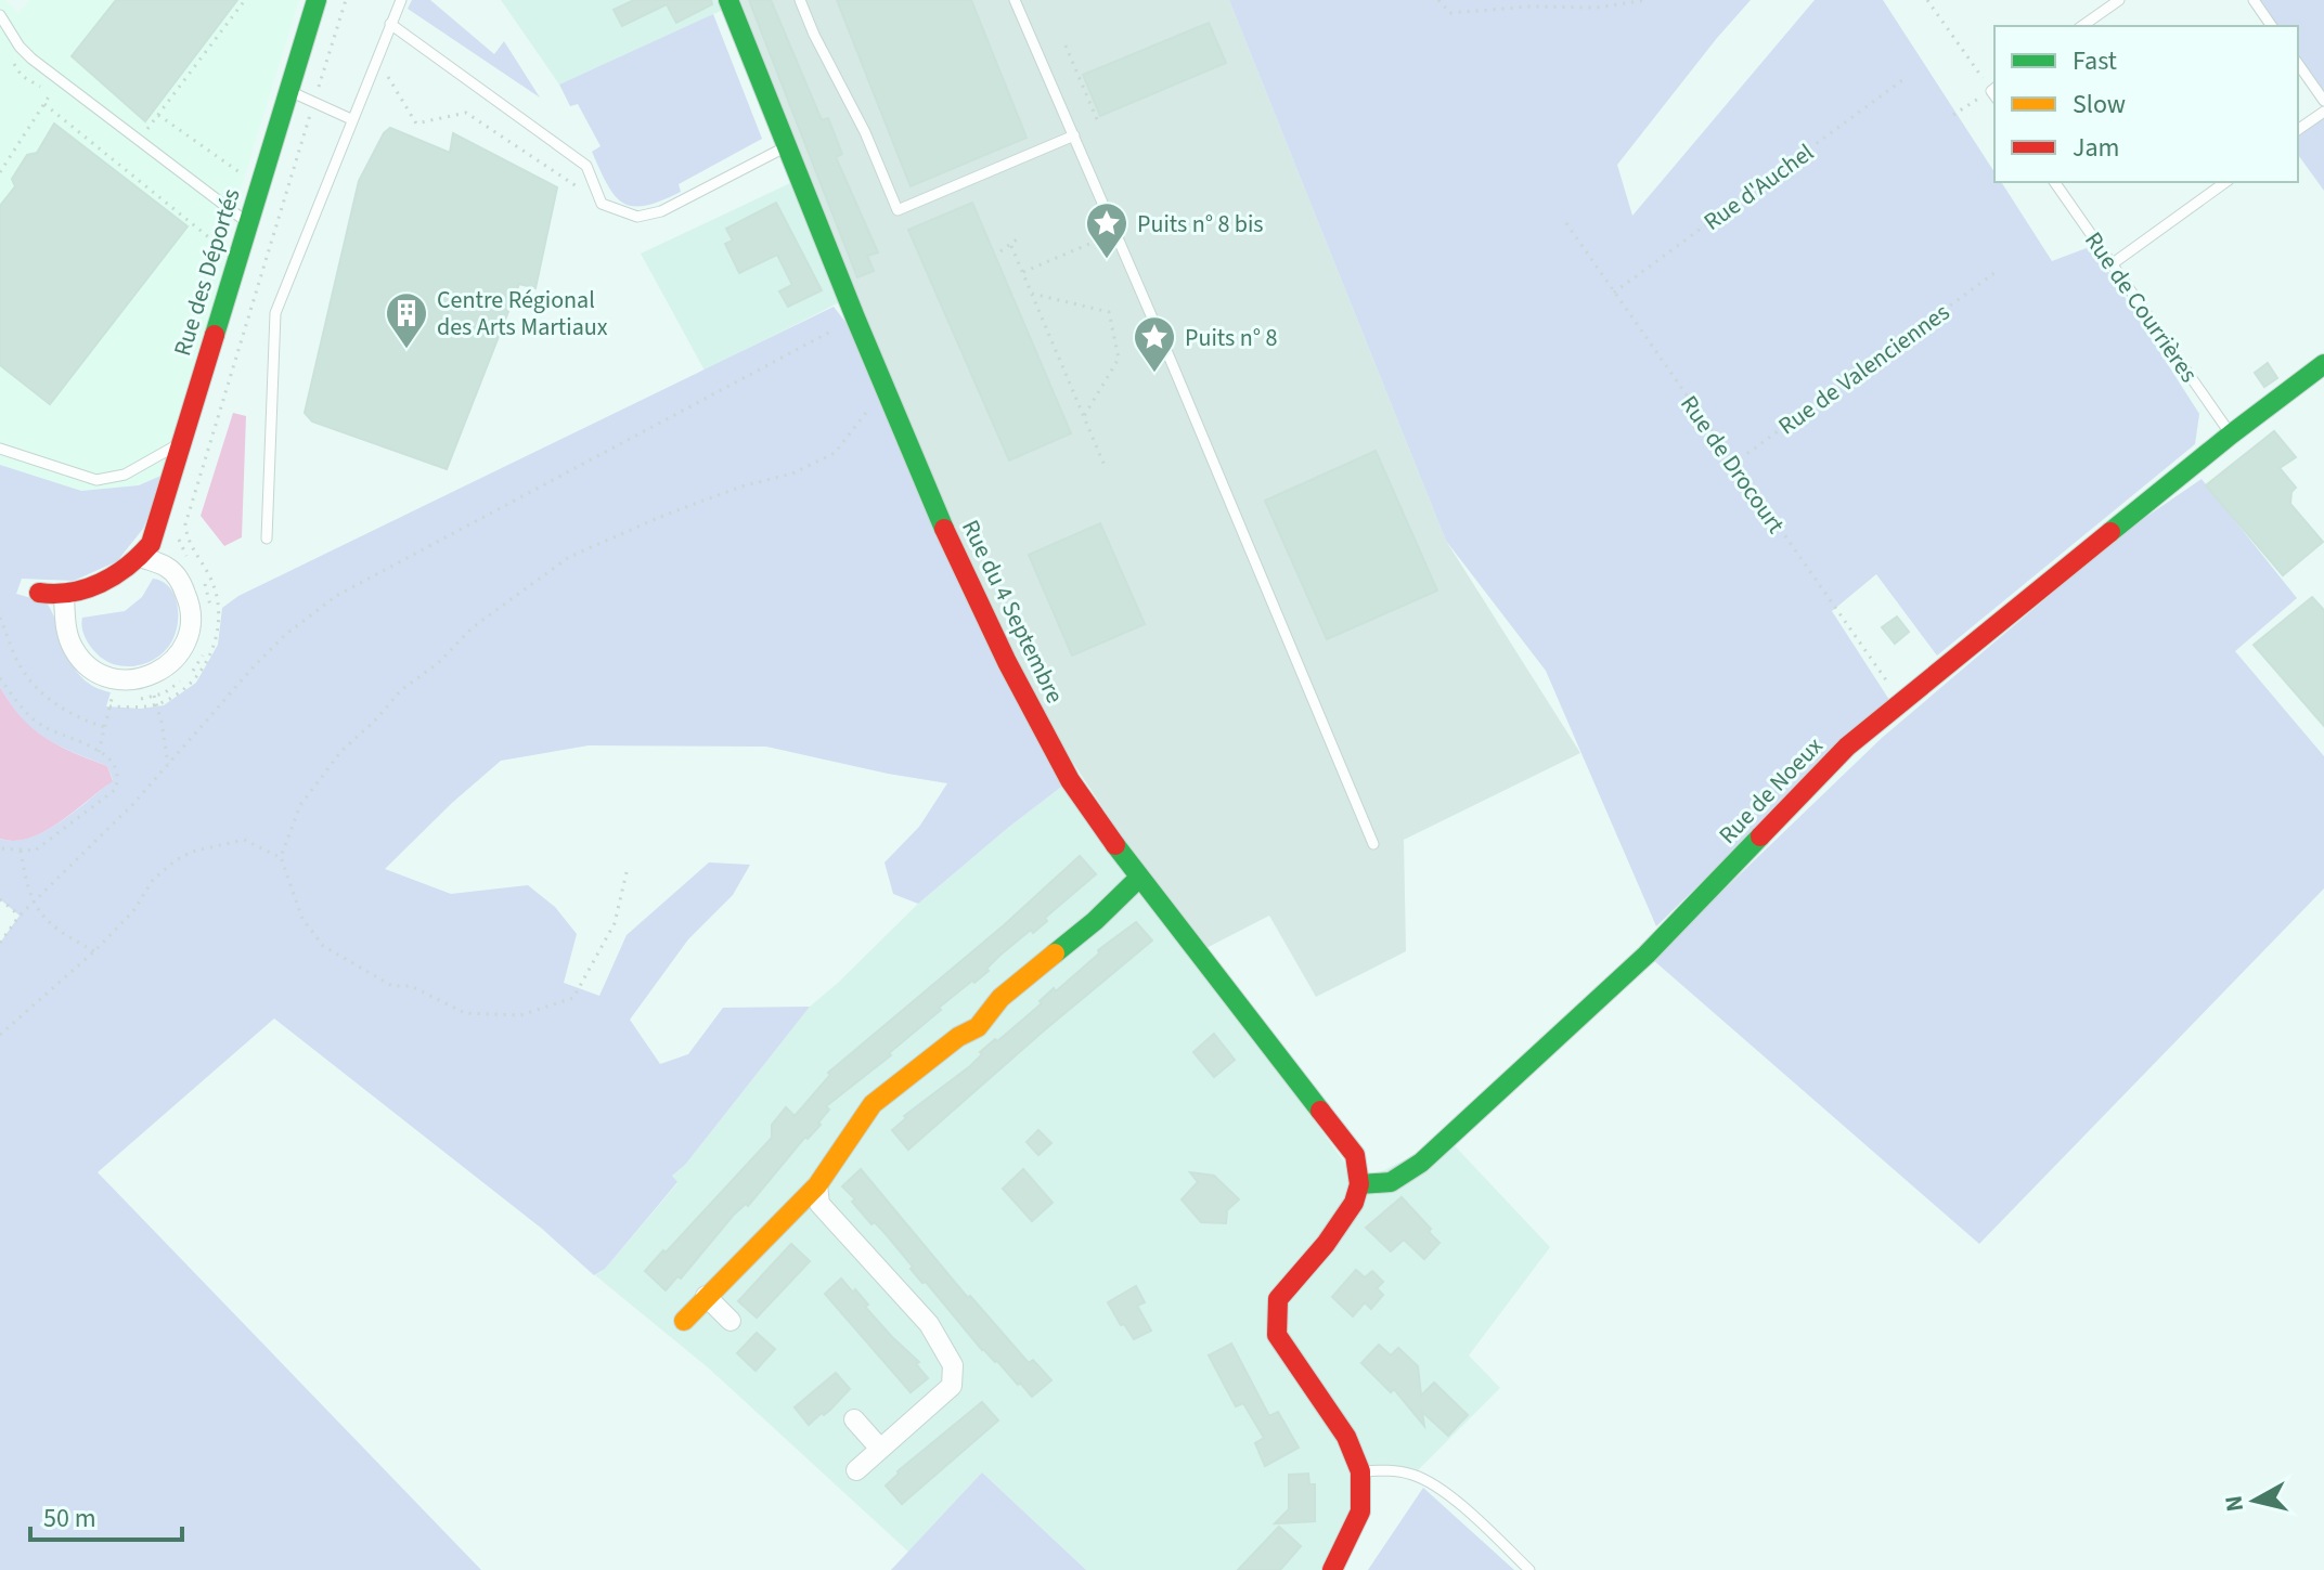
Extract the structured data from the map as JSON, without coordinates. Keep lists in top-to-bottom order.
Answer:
{
  "streets": {
    "street": ["Rue des Déportés", "Rue du 4 Septembre", "Rue de Noeux"],
    "lane": ["Rue de Courrières"],
    "path": ["Rue d'Auchel", "Rue de Valenciennes", "Rue de Drocourt"]
  },
  "crossings": [
    ["Rue d'Auchel", "Rue de Drocourt"],
    ["Rue de Courrières", "Rue de Noeux"],
    ["Rue de Valenciennes", "Rue de Drocourt"],
    ["Rue de Drocourt", "Rue de Noeux"],
    ["Rue du 4 Septembre", "Rue de Noeux"]
  ],
  "places": {
    "place": ["Puits n° 8 bis", "Puits n° 8"],
    "building": ["Centre Régional des Arts Martiaux"]
  },
  "legend": ["Fast", "Slow", "Jam"],
  "scale_bar": "50 m",
  "north": "left"
}
